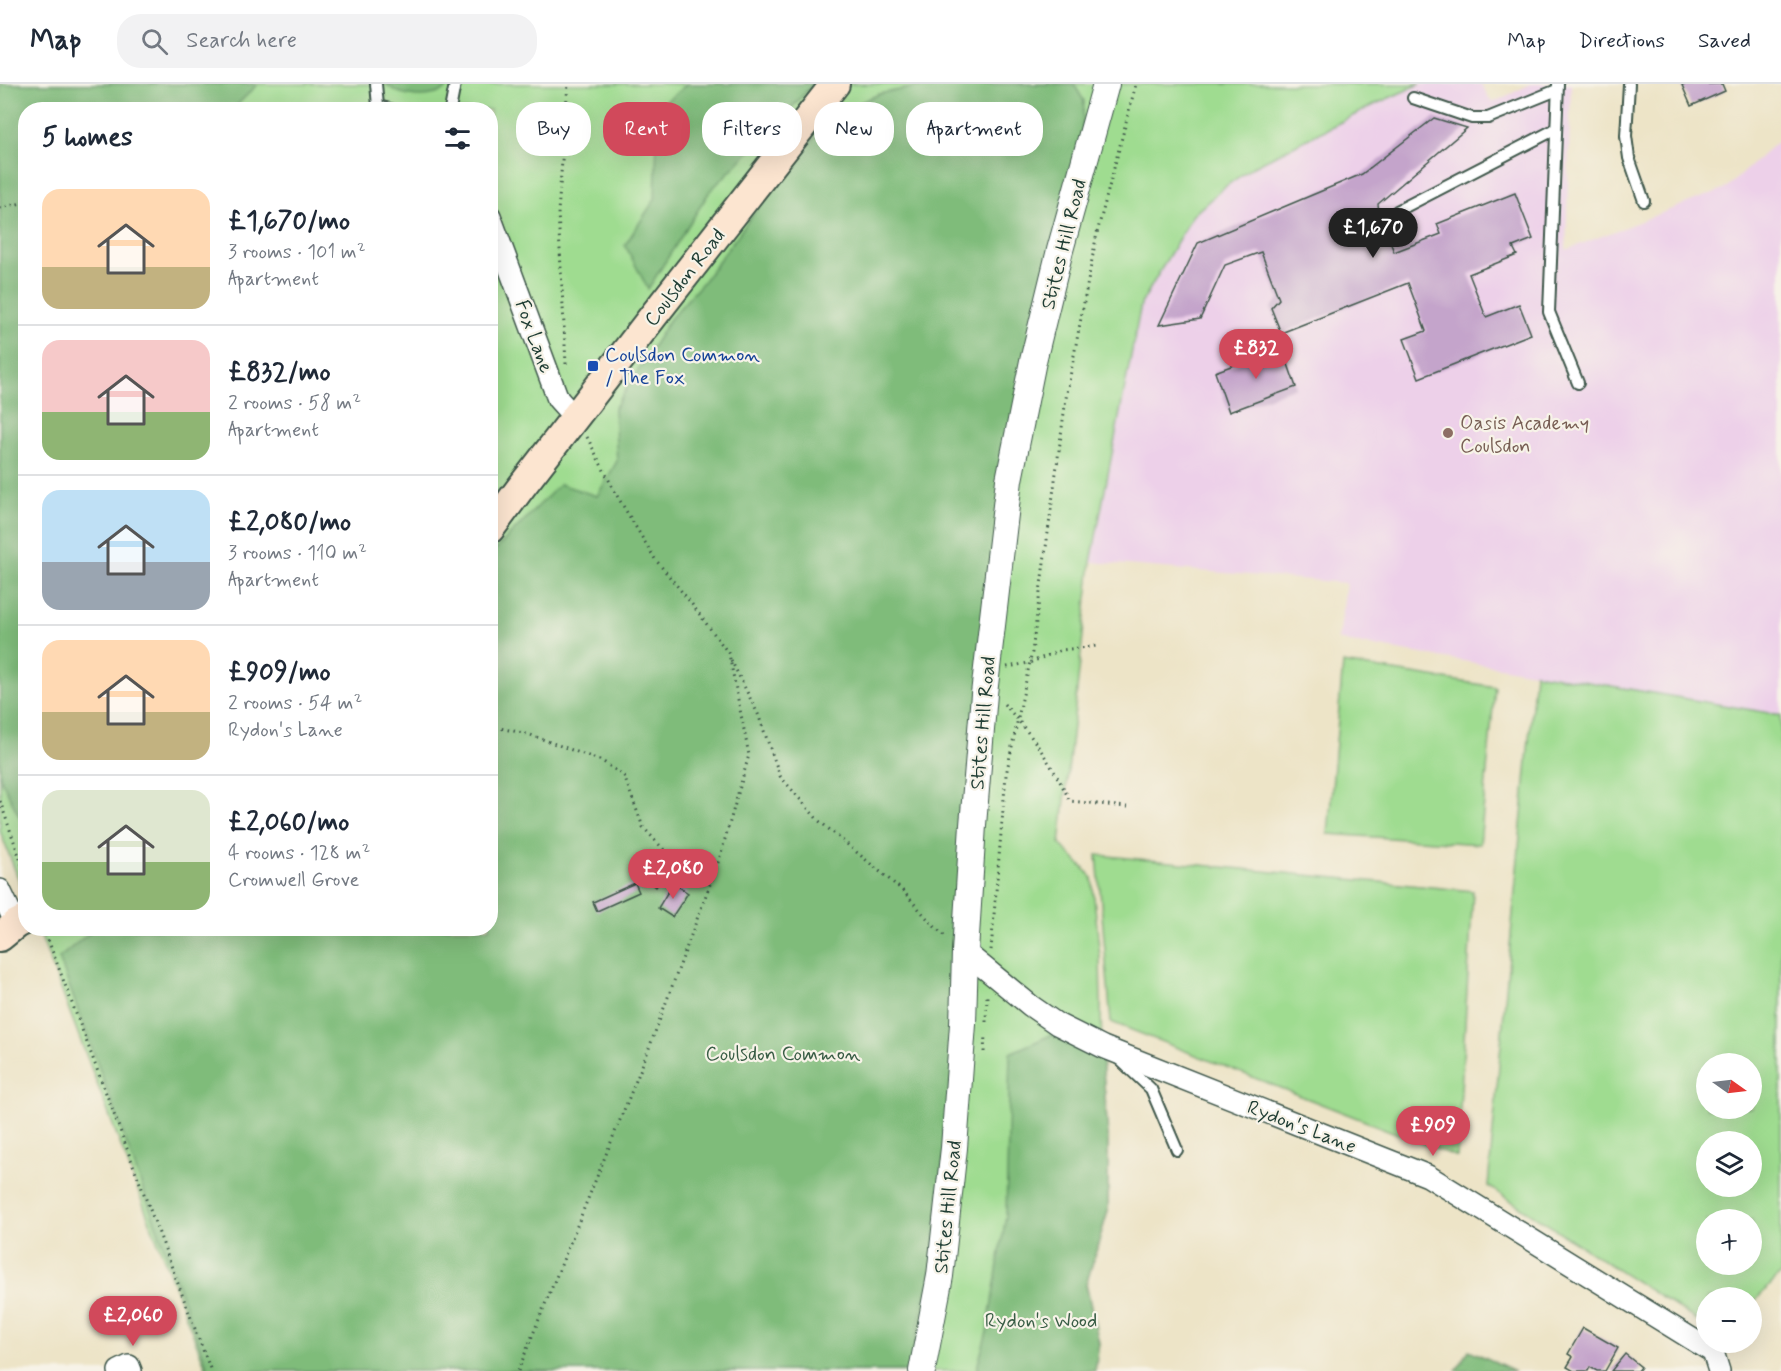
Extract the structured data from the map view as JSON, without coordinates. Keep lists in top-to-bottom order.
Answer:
{
  "streets": {
    "main road": ["Coulsdon Road"],
    "street": ["Stites Hill Road", "Fox Lane", "Rydon's Lane"]
  },
  "crossings": [
    ["Stites Hill Road", "Rydon's Lane"],
    ["Coulsdon Road", "Fox Lane"]
  ],
  "parks": ["Coulsdon Common", "Rydon's Wood"],
  "places": {
    "transit": ["Coulsdon Common / The Fox"],
    "other": ["Oasis Academy Coulsdon"]
  },
  "north": "right",
  "page": {
    "header": "Map",
    "search": "Search here",
    "nav": ["Map", "Directions", "Saved"],
    "chip": [
      "Buy",
      "Rent",
      "Filters",
      "New",
      "Apartment"
    ],
    "heading": "5 homes",
    "list": [
      {
        "name": "£1,670/mo",
        "note": "3 rooms · 101 m² · Apartment"
      },
      {
        "name": "£832/mo",
        "note": "2 rooms · 58 m² · Apartment"
      },
      {
        "name": "£2,080/mo",
        "note": "3 rooms · 110 m² · Apartment"
      },
      {
        "name": "£909/mo",
        "note": "2 rooms · 54 m² · Rydon's Lane"
      },
      {
        "name": "£2,060/mo",
        "note": "4 rooms · 128 m² · Cromwell Grove"
      }
    ],
    "price": [
      "£1,670",
      "£832",
      "£2,080",
      "£909",
      "£2,060"
    ],
    "map_buttons": ["+", "−"]
  }
}
